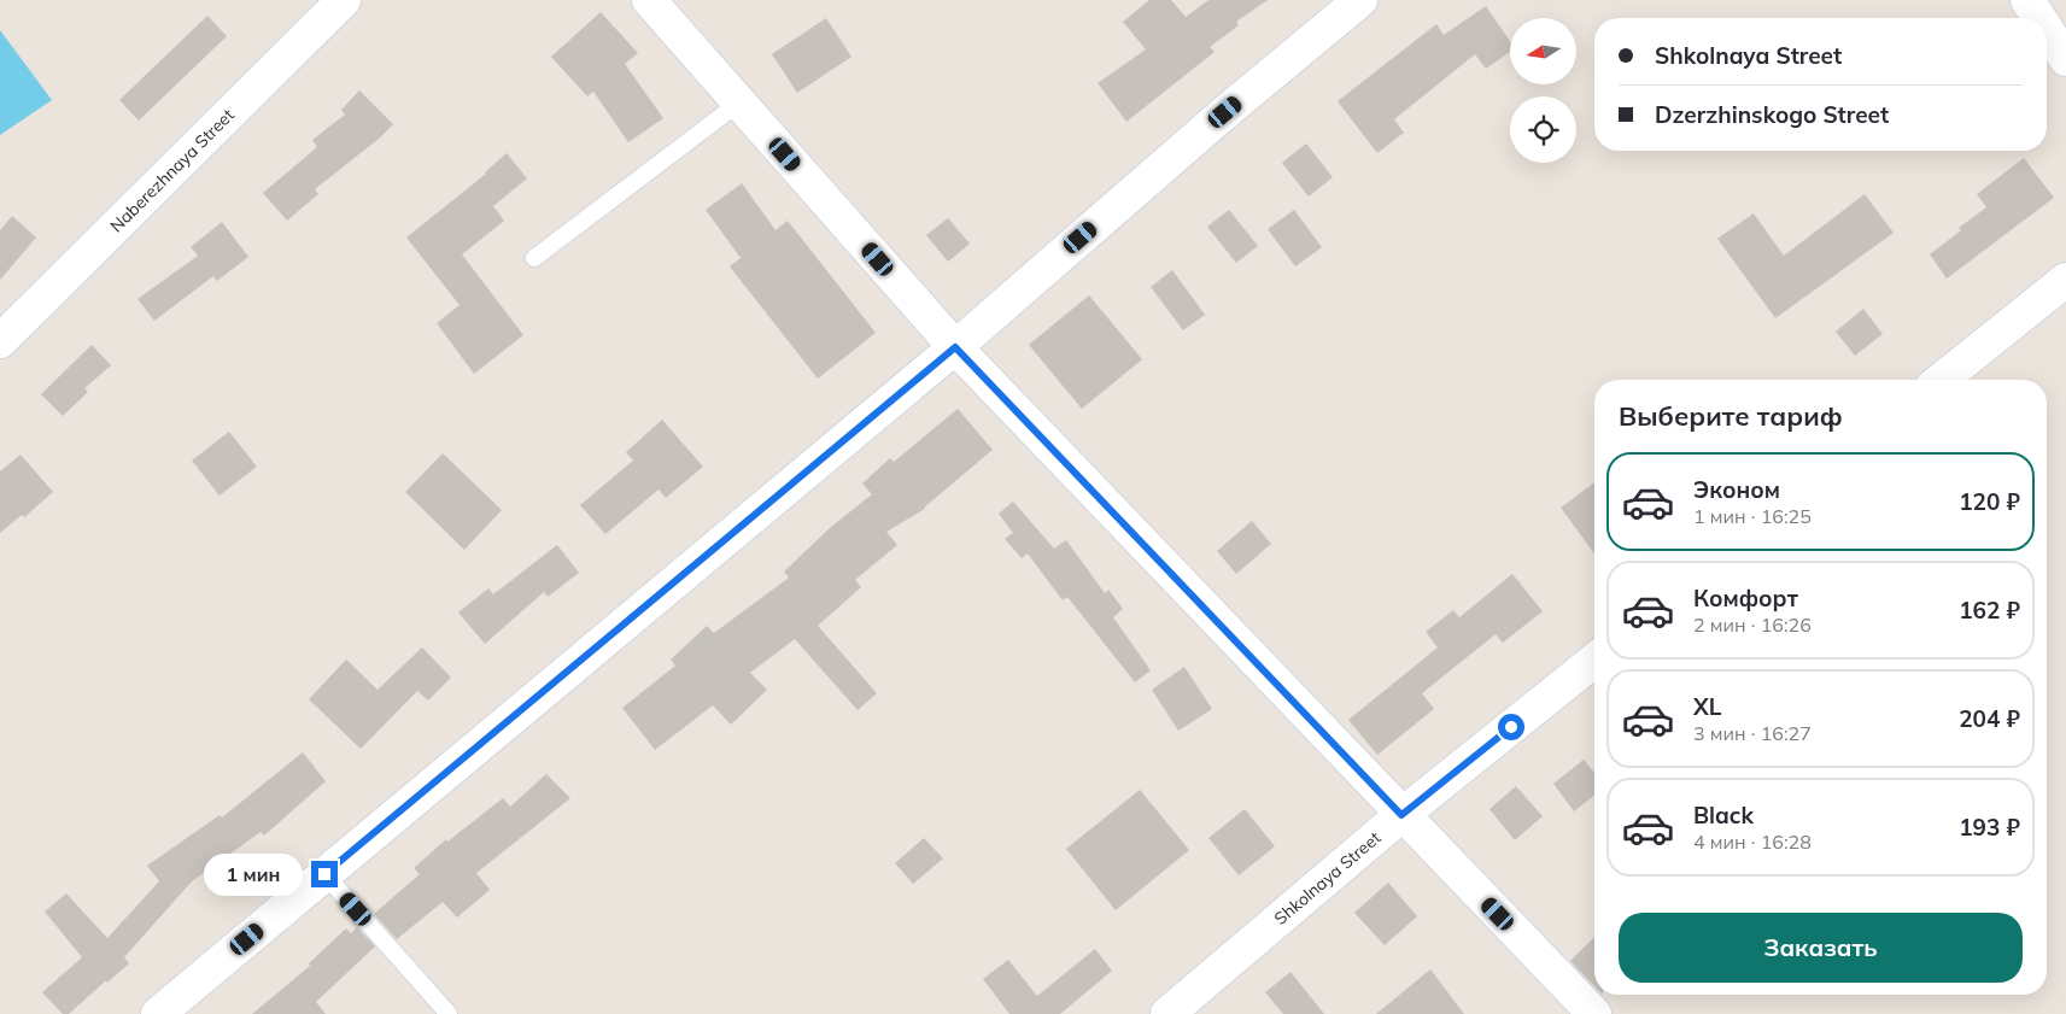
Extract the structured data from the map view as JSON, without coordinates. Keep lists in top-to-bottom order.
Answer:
{
  "streets": {
    "street": ["Naberezhnaya Street", "Shkolnaya Street"]
  },
  "north": "left",
  "page": {
    "banner": ["Shkolnaya Street", "Dzerzhinskogo Street"],
    "heading": "Выберите тариф",
    "list": [
      {
        "name": "Эконом",
        "note": "1 мин · 16:25",
        "value": "120 ₽"
      },
      {
        "name": "Комфорт",
        "note": "2 мин · 16:26",
        "value": "162 ₽"
      },
      {
        "name": "XL",
        "note": "3 мин · 16:27",
        "value": "204 ₽"
      },
      {
        "name": "Black",
        "note": "4 мин · 16:28",
        "value": "193 ₽"
      }
    ],
    "bubble": "1 мин",
    "buttons": "Заказать"
  }
}
